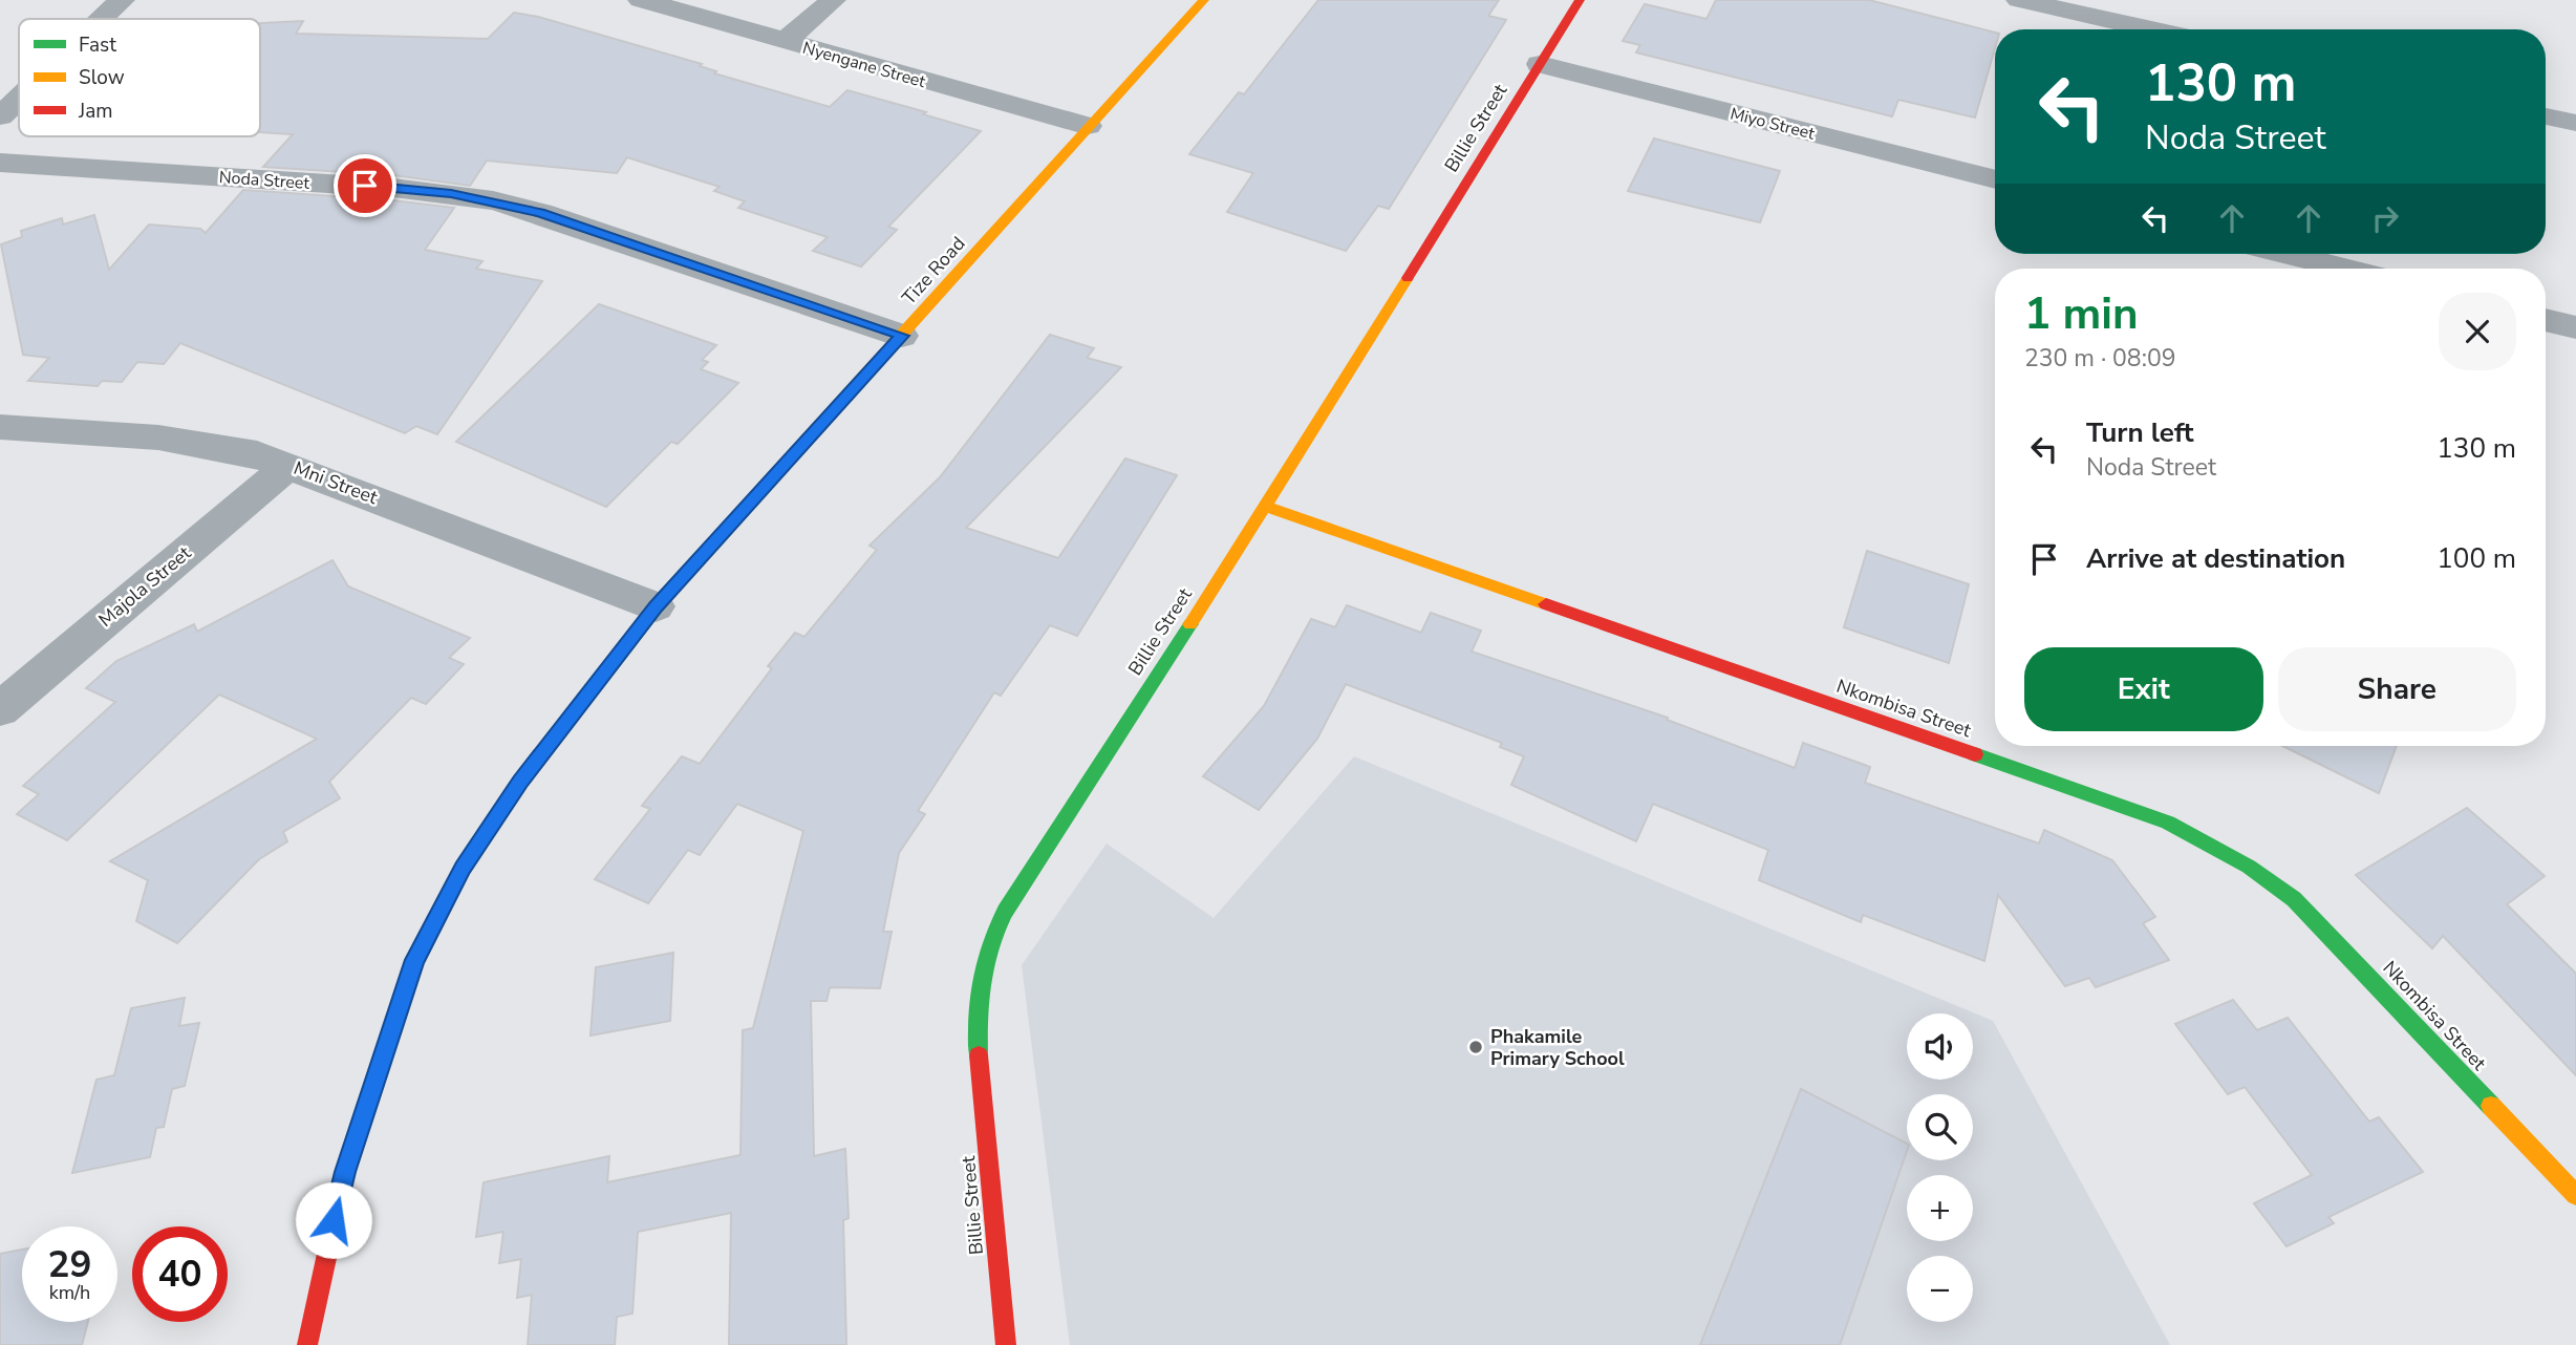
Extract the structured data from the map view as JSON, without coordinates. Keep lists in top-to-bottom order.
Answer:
{
  "streets": {
    "street": [
      "Nyengane Street",
      "Miyo Street",
      "Billie Street",
      "Noda Street",
      "Tize Road",
      "Mni Street",
      "Majola Street",
      "Nkombisa Street"
    ]
  },
  "crossings": [
    ["Nyengane Street", "Tize Road"],
    ["Miyo Street", "Billie Street"],
    ["Billie Street", "Nkombisa Street"],
    ["Noda Street", "Tize Road"],
    ["Tize Road", "Mni Street"],
    ["Mni Street", "Majola Street"]
  ],
  "places": ["Phakamile Primary School"],
  "legend": ["Fast", "Slow", "Jam"],
  "page": {
    "turn": ["130 m", "Noda Street"],
    "heading": ["1 min", "230 m · 08:09"],
    "list": [
      {
        "name": "Turn left",
        "note": "Noda Street",
        "value": "130 m"
      },
      {
        "name": "Arrive at destination",
        "value": "100 m"
      }
    ],
    "buttons": ["Exit", "Share"],
    "map_buttons": ["+", "−"],
    "speed": "29 km/h",
    "limit": "40"
  }
}
